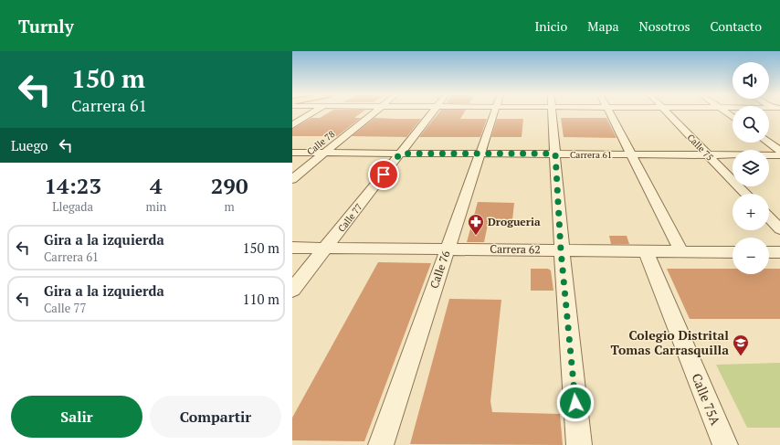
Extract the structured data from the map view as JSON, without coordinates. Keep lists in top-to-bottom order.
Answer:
{
  "streets": {
    "street": [
      "Calle 78",
      "Calle 75",
      "Carrera 61",
      "Calle 77",
      "Carrera 62",
      "Calle 76",
      "Calle 75A"
    ]
  },
  "crossings": [
    ["Calle 78", "Carrera 61"],
    ["Calle 75", "Carrera 61"],
    ["Carrera 61", "Calle 77"],
    ["Carrera 61", "Calle 76"],
    ["Calle 77", "Carrera 62"],
    ["Carrera 62", "Calle 76"],
    ["Carrera 62", "Calle 75A"]
  ],
  "places": {
    "pharmacy": ["Drogueria"],
    "school or university": ["Colegio Distrital Tomas Carrasquilla"]
  },
  "page": {
    "header": "Turnly",
    "nav": [
      "Inicio",
      "Mapa",
      "Nosotros",
      "Contacto"
    ],
    "turn": ["150 m", "Carrera 61"],
    "map_buttons": ["+", "−"],
    "then": "Luego",
    "eta": [
      "14:23",
      "Llegada",
      "4",
      "min",
      "290",
      "m"
    ],
    "list": [
      {
        "name": "Gira a la izquierda",
        "note": "Carrera 61",
        "value": "150 m"
      },
      {
        "name": "Gira a la izquierda",
        "note": "Calle 77",
        "value": "110 m"
      }
    ],
    "buttons": ["Salir", "Compartir"]
  }
}
